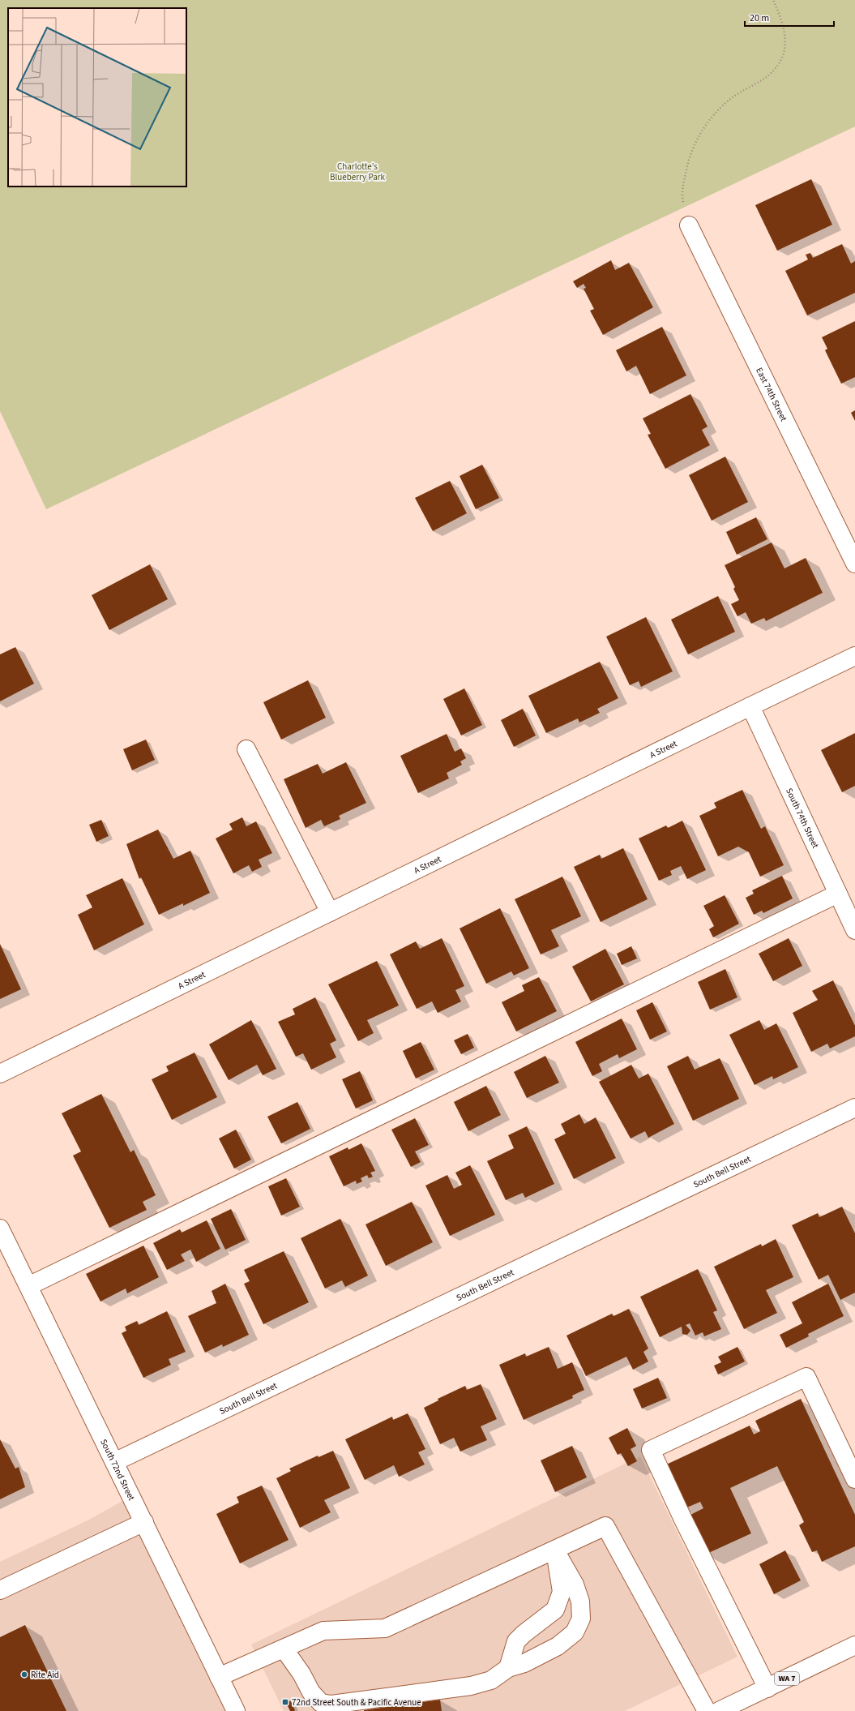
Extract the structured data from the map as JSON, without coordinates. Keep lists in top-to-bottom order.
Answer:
{
  "streets": {
    "street": [
      "East 74th Street",
      "A Street",
      "South 74th Street",
      "South Bell Street",
      "South 72nd Street",
      "WA 7"
    ]
  },
  "crossings": [
    ["A Street", "South 74th Street"],
    ["South Bell Street", "South 72nd Street"]
  ],
  "parks": ["Charlotte's Blueberry Park"],
  "places": {
    "other": ["Rite Aid"],
    "transit": ["72nd Street South & Pacific Avenue"]
  },
  "scale_bar": "20 m"
}
